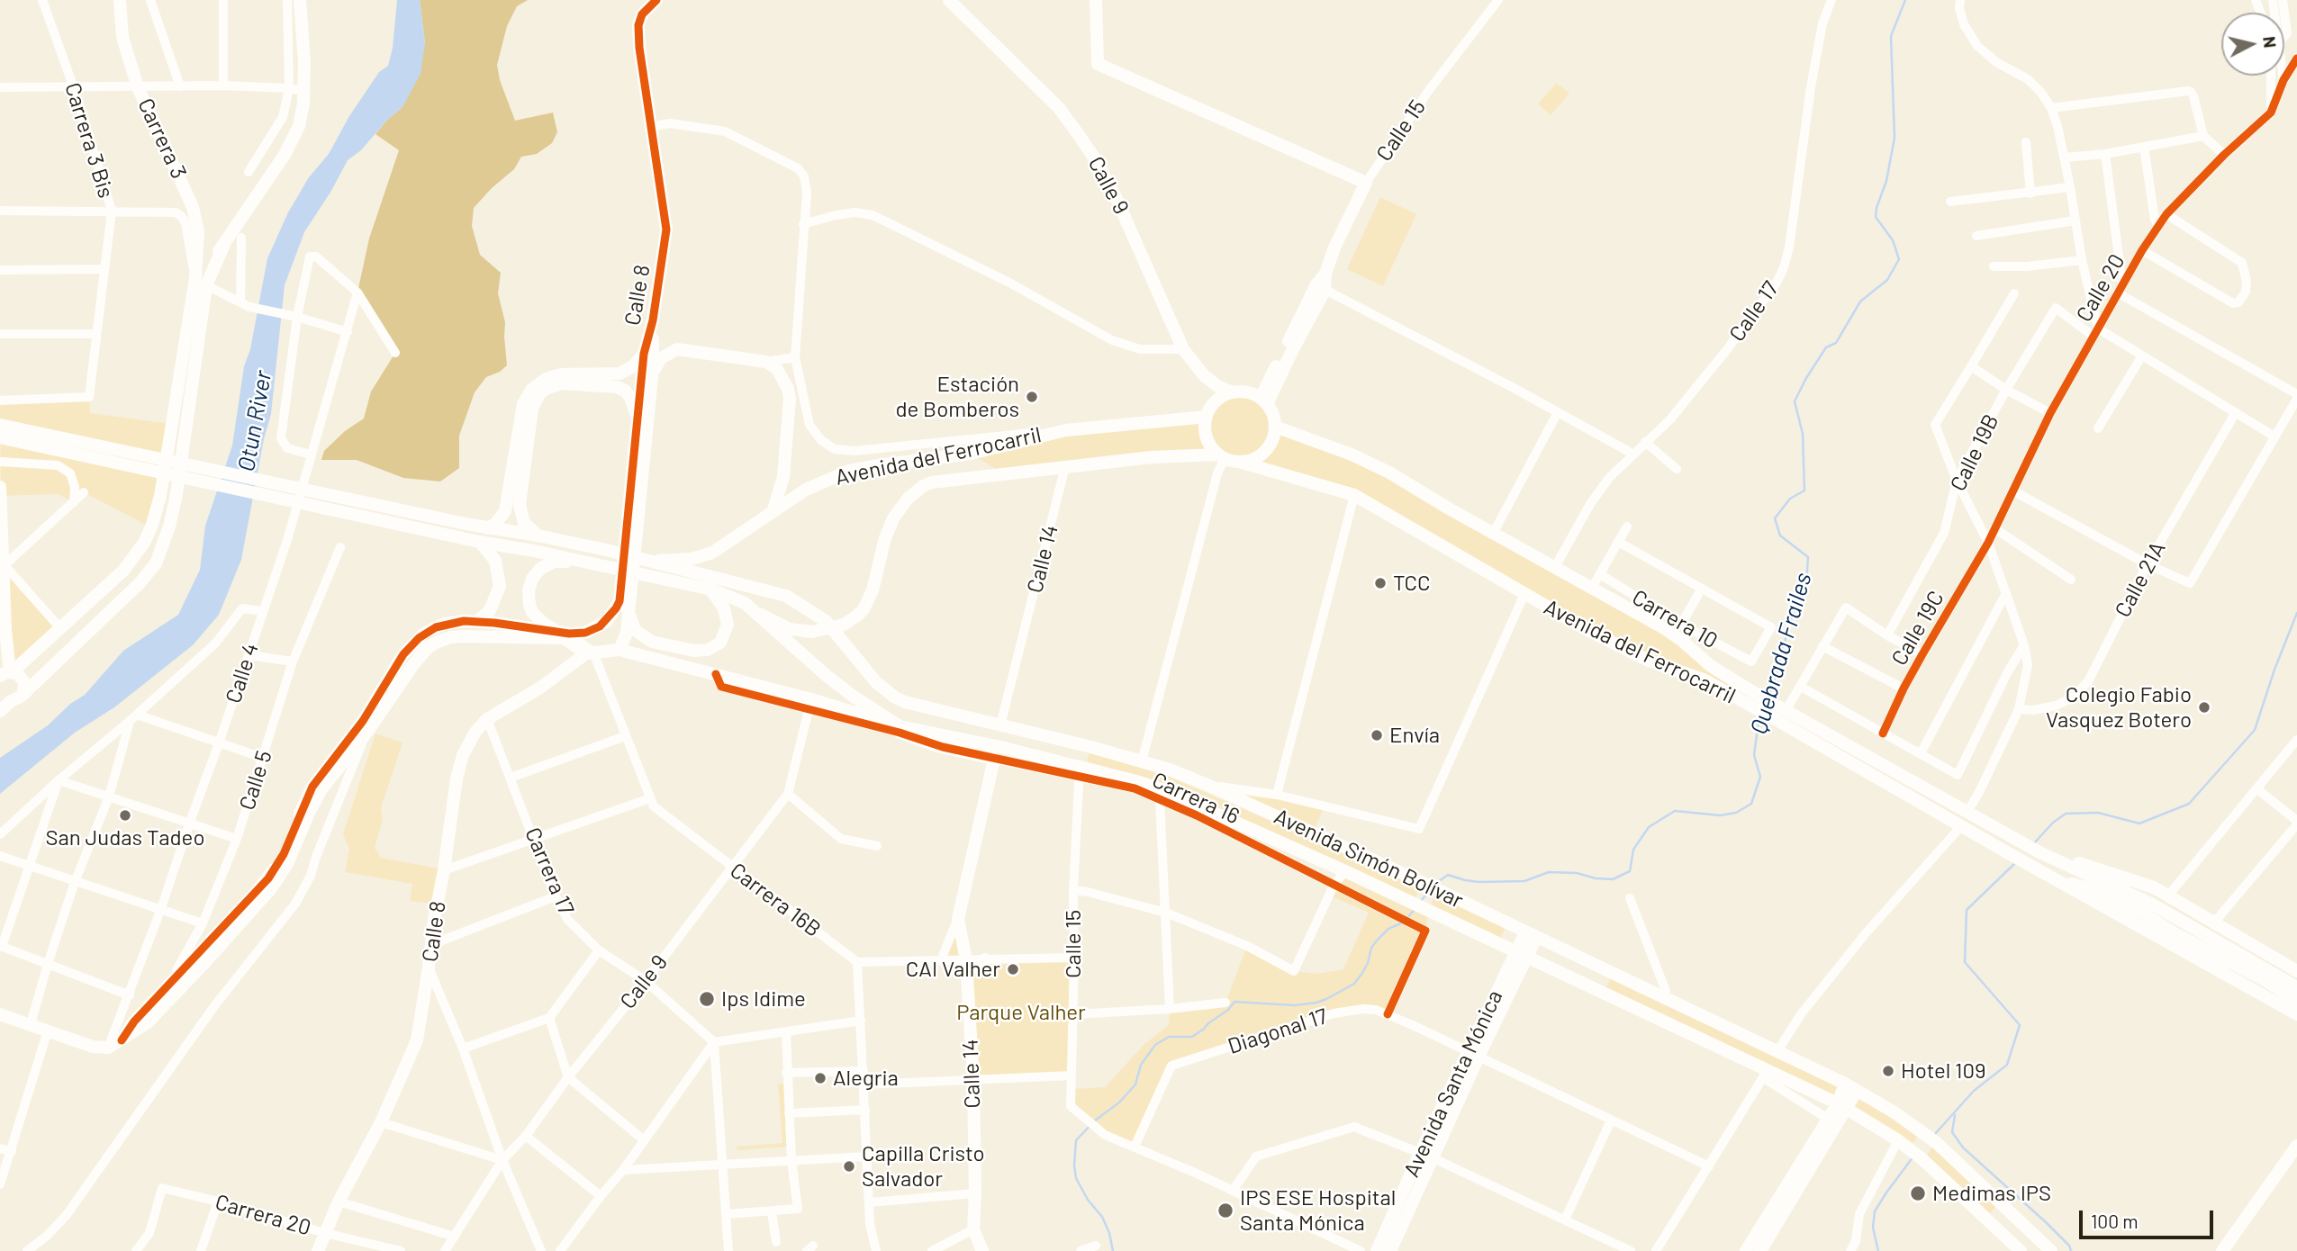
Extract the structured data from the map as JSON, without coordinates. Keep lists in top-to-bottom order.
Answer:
{
  "streets": {
    "main road": [
      "Calle 15",
      "Carrera 3",
      "Calle 9",
      "Calle 8",
      "Avenida del Ferrocarril",
      "Calle 14",
      "Carrera 16",
      "Avenida Simón Bolívar",
      "Avenida Santa Mónica"
    ],
    "street": [
      "Carrera 3 Bis",
      "Calle 20",
      "Calle 17",
      "Calle 19B",
      "Calle 21A",
      "Carrera 10",
      "Calle 19C",
      "Calle 4",
      "Calle 5",
      "Carrera 17",
      "Carrera 16B",
      "Diagonal 17",
      "Carrera 20"
    ]
  },
  "crossings": [
    ["Calle 15", "Calle 9"],
    ["Calle 15", "Avenida del Ferrocarril"],
    ["Calle 15", "Carrera 16"],
    ["Calle 15", "Avenida Simón Bolívar"],
    ["Calle 15", "Diagonal 17"],
    ["Calle 9", "Avenida del Ferrocarril"],
    ["Calle 9", "Carrera 16"],
    ["Calle 9", "Carrera 17"],
    ["Calle 9", "Carrera 16B"],
    ["Calle 20", "Calle 19B"],
    ["Calle 20", "Calle 19C"],
    ["Calle 8", "Carrera 16"],
    ["Calle 8", "Carrera 17"],
    ["Calle 8", "Carrera 16B"],
    ["Calle 8", "Carrera 20"],
    ["Calle 17", "Avenida del Ferrocarril"],
    ["Avenida del Ferrocarril", "Calle 14"],
    ["Avenida del Ferrocarril", "Avenida Simón Bolívar"],
    ["Calle 14", "Carrera 16"],
    ["Calle 14", "Avenida Simón Bolívar"],
    ["Carrera 16", "Avenida Simón Bolívar"],
    ["Carrera 16", "Carrera 16B"],
    ["Carrera 16", "Diagonal 17"],
    ["Avenida Simón Bolívar", "Avenida Santa Mónica"],
    ["Diagonal 17", "Avenida Santa Mónica"]
  ],
  "water": ["Otun River", "Quebrada Frailes"],
  "parks": ["Parque Valher"],
  "places": [
    "Estación de Bomberos",
    "TCC",
    "Colegio Fabio Vasquez Botero",
    "Envía",
    "San Judas Tadeo",
    "CAI Valher",
    "Ips Idime",
    "Hotel 109",
    "Alegria",
    "Capilla Cristo Salvador",
    "Medimas IPS",
    "IPS ESE Hospital Santa Mónica"
  ],
  "scale_bar": "100 m",
  "north": "right"
}
